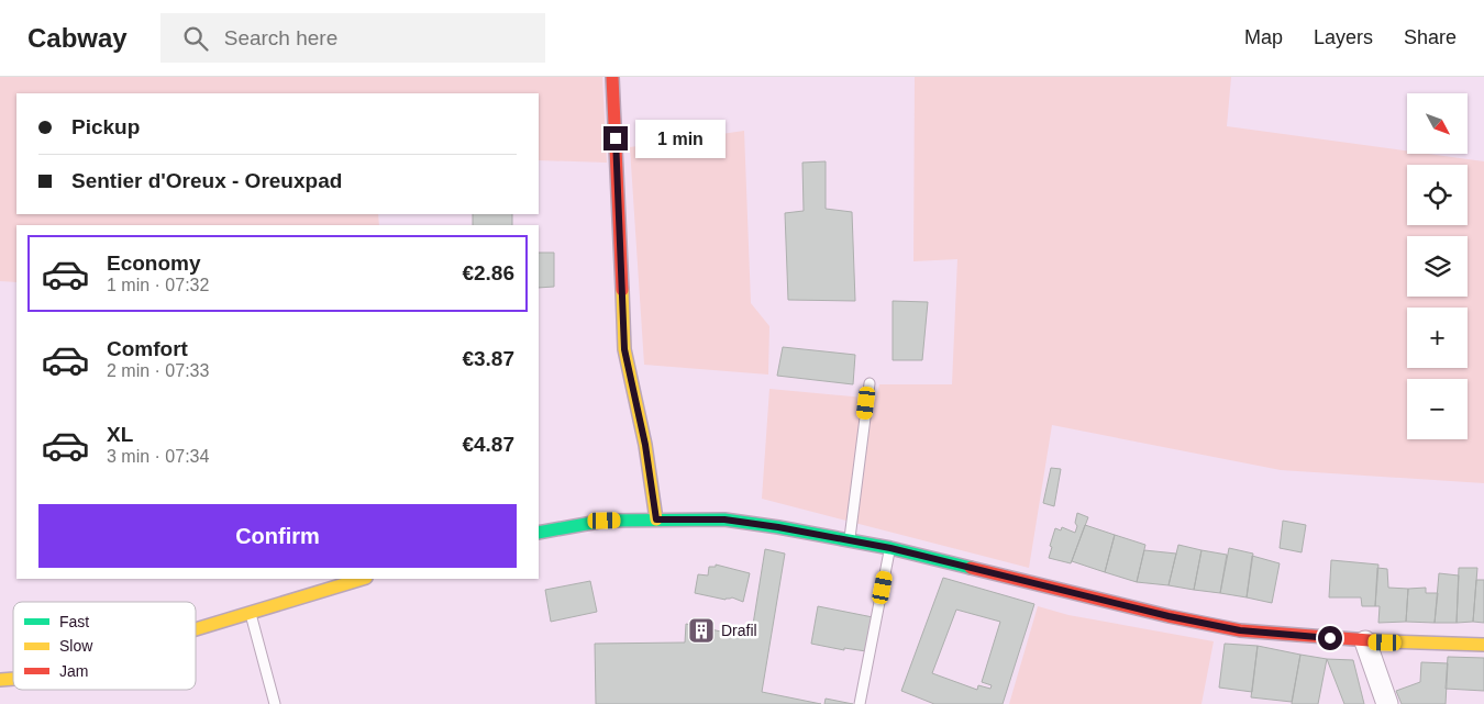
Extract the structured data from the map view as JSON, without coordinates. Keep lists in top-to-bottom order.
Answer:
{
  "places": {
    "building": ["Drafil"]
  },
  "legend": ["Fast", "Slow", "Jam"],
  "north": "bottom right",
  "page": {
    "header": "Cabway",
    "search": "Search here",
    "nav": ["Map", "Layers", "Share"],
    "map_buttons": ["+", "−"],
    "banner": ["Pickup", "Sentier d'Oreux - Oreuxpad"],
    "bubble": "1 min",
    "list": [
      {
        "name": "Economy",
        "note": "1 min · 07:32",
        "value": "€2.86"
      },
      {
        "name": "Comfort",
        "note": "2 min · 07:33",
        "value": "€3.87"
      },
      {
        "name": "XL",
        "note": "3 min · 07:34",
        "value": "€4.87"
      }
    ],
    "buttons": "Confirm"
  }
}
